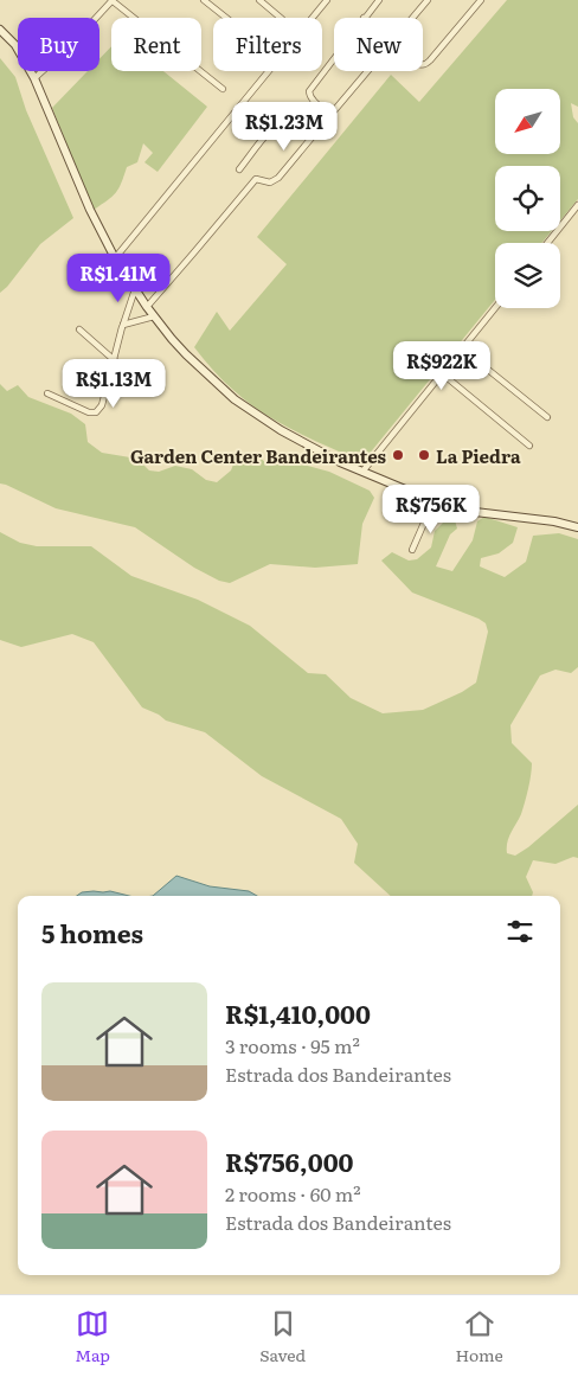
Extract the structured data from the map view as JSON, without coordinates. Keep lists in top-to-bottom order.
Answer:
{
  "places": ["Garden Center Bandeirantes", "La Piedra"],
  "north": "bottom left",
  "page": {
    "chip": [
      "Buy",
      "Rent",
      "Filters",
      "New"
    ],
    "price": [
      "R$1.23M",
      "R$1.41M",
      "R$922K",
      "R$1.13M",
      "R$756K"
    ],
    "heading": "5 homes",
    "list": [
      {
        "name": "R$1,410,000",
        "note": "3 rooms · 95 m² · Estrada dos Bandeirantes"
      },
      {
        "name": "R$756,000",
        "note": "2 rooms · 60 m² · Estrada dos Bandeirantes"
      }
    ],
    "tabs": ["Map", "Saved", "Home"]
  }
}
